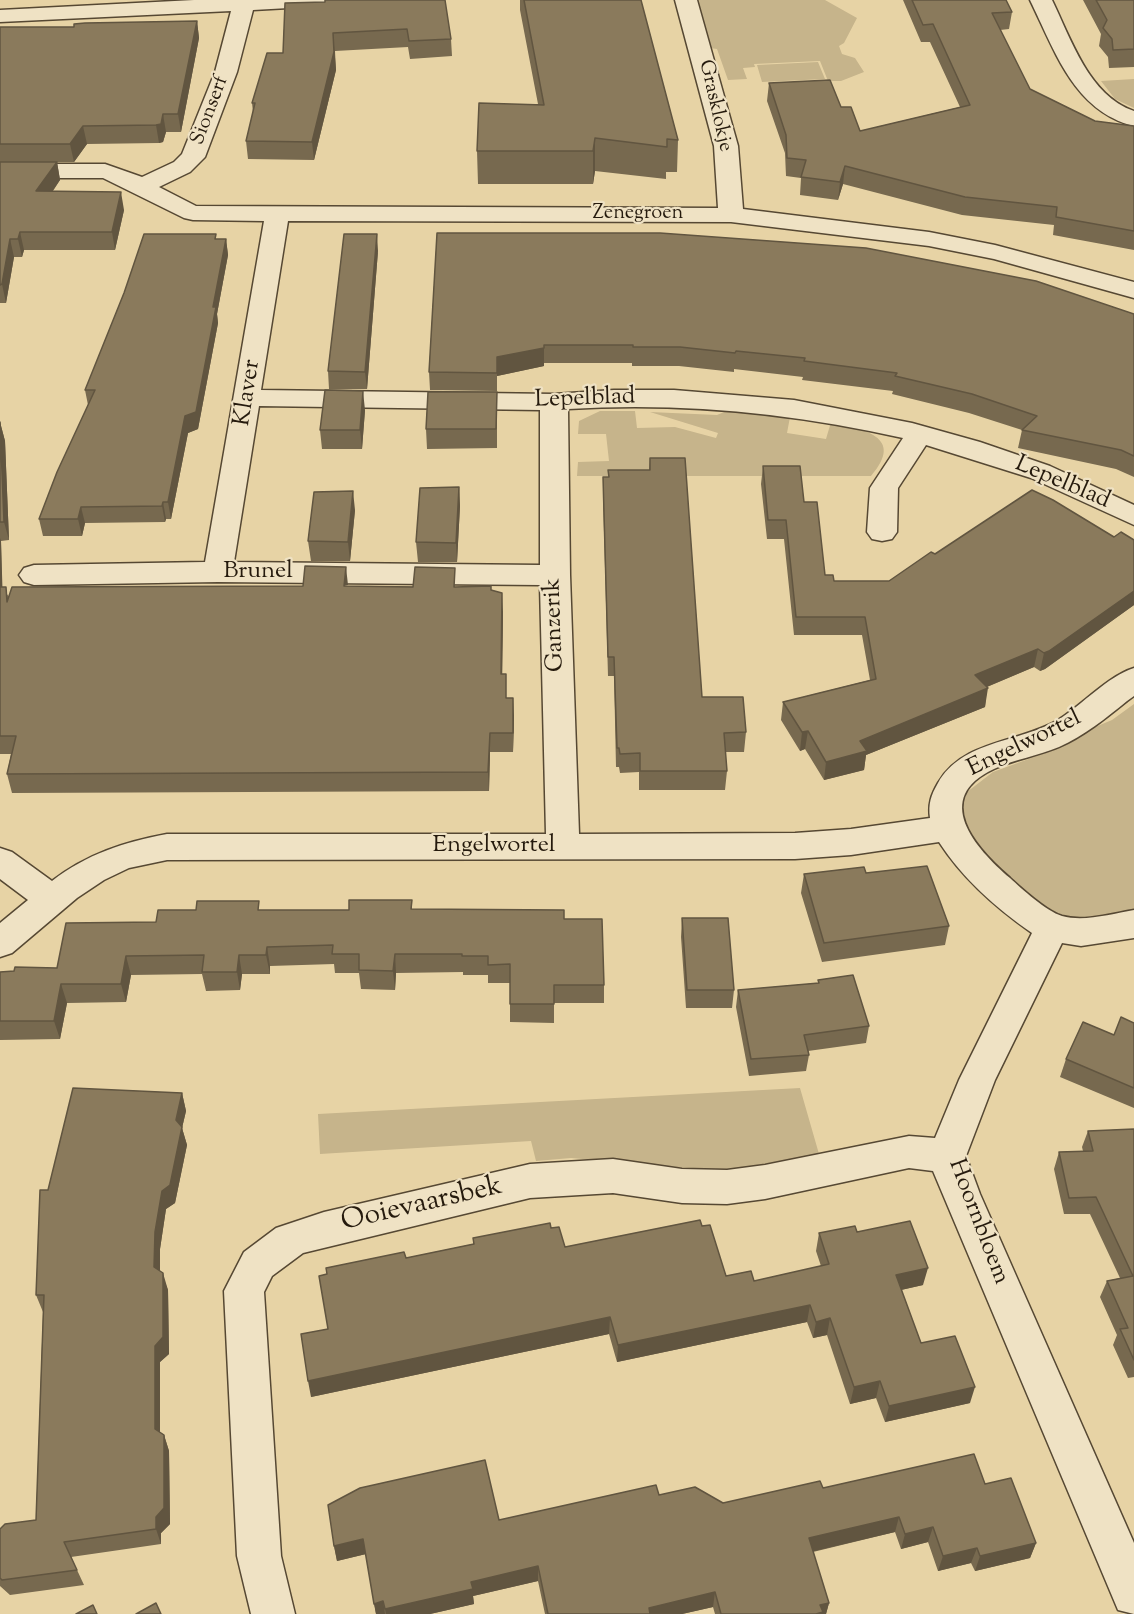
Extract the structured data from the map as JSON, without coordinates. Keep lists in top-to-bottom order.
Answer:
{
  "streets": {
    "street": [
      "Grasklokje",
      "Sionserf",
      "Zenegroen",
      "Klaver",
      "Lepelblad",
      "Brunel",
      "Ganzerik",
      "Engelwortel",
      "Ooievaarsbek",
      "Hoornbloem"
    ]
  },
  "crossings": [
    ["Grasklokje", "Zenegroen"],
    ["Sionserf", "Zenegroen"],
    ["Zenegroen", "Klaver"],
    ["Klaver", "Lepelblad"],
    ["Klaver", "Brunel"],
    ["Lepelblad", "Ganzerik"],
    ["Brunel", "Ganzerik"],
    ["Ganzerik", "Engelwortel"],
    ["Engelwortel", "Hoornbloem"],
    ["Ooievaarsbek", "Hoornbloem"]
  ]
}
